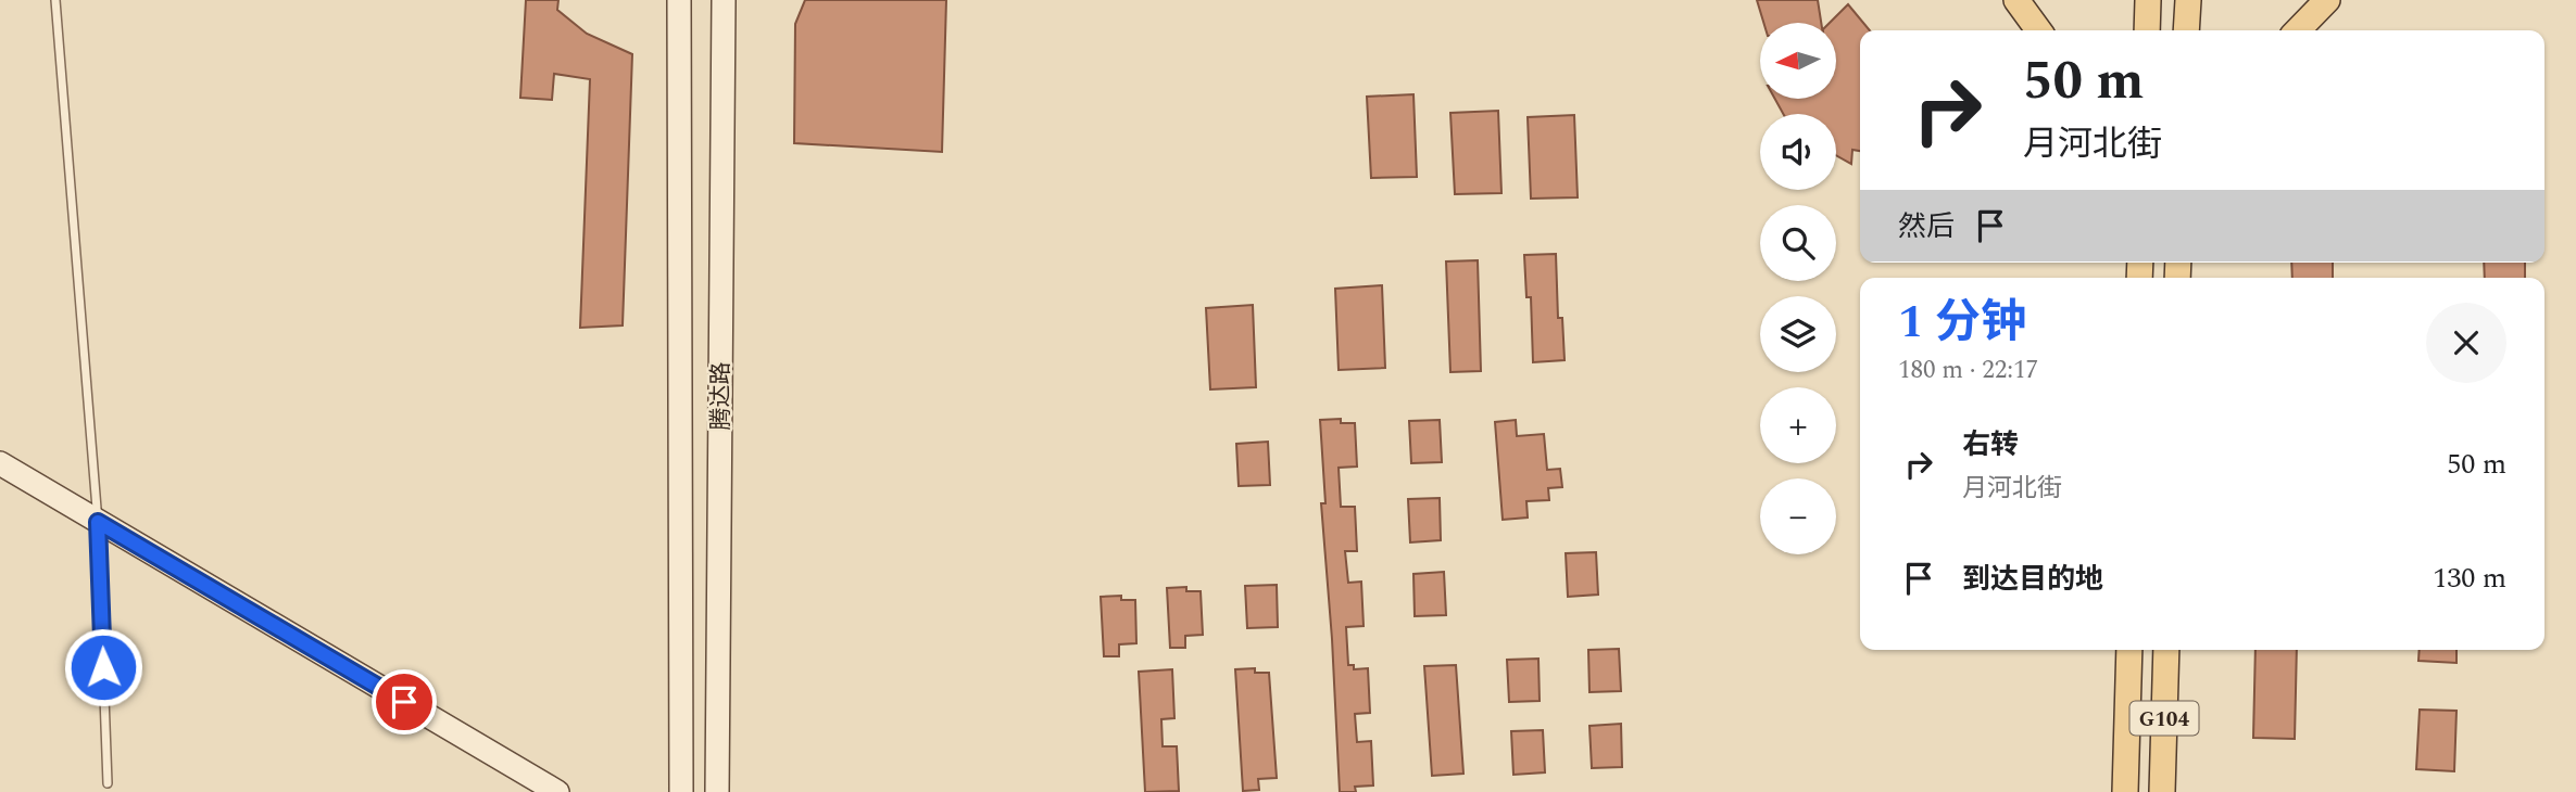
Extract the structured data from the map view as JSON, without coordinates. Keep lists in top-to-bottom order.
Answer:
{
  "streets": {
    "main road": ["腾达路", "G104"]
  },
  "north": "left",
  "page": {
    "map_buttons": ["+", "−"],
    "turn": ["50 m", "月河北街"],
    "then": "然后",
    "heading": ["1 分钟", "180 m · 22:17"],
    "list": [
      {
        "name": "右转",
        "note": "月河北街",
        "value": "50 m"
      },
      {
        "name": "到达目的地",
        "value": "130 m"
      }
    ]
  }
}
